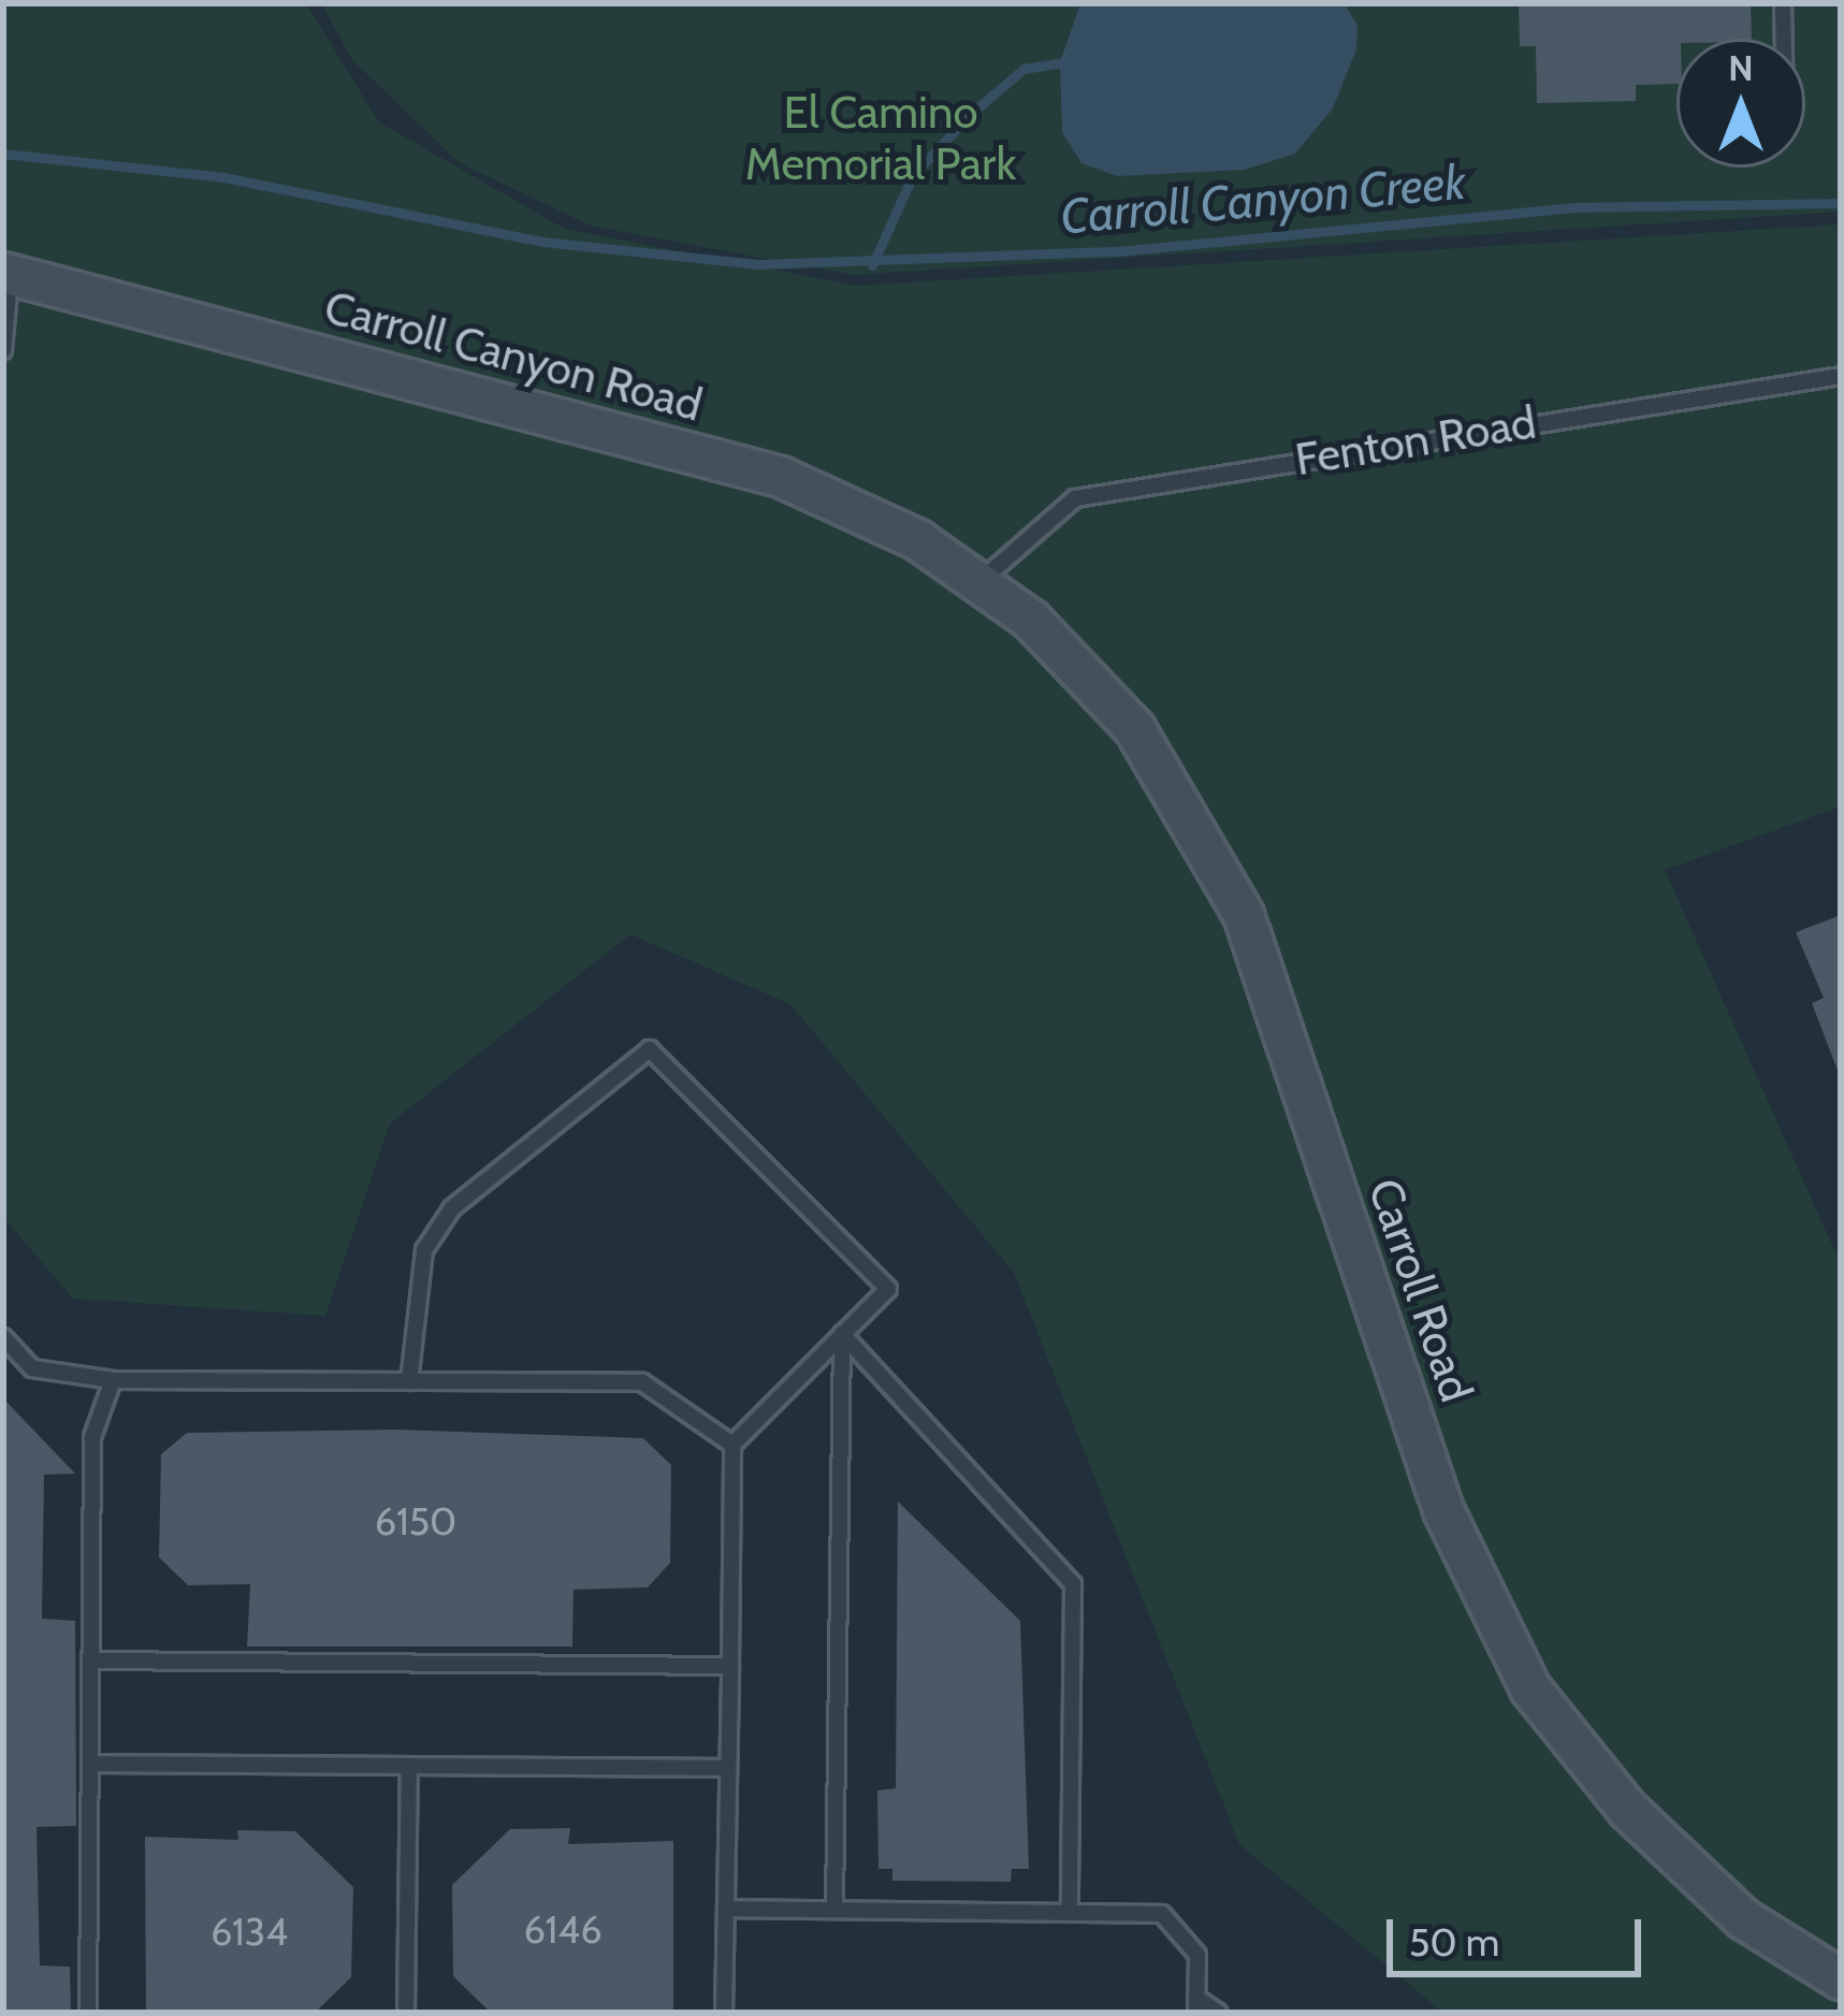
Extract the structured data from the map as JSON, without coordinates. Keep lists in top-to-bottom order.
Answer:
{
  "streets": {
    "main road": ["Carroll Canyon Road", "Carroll Road"],
    "lane": ["Fenton Road"]
  },
  "crossings": [
    ["Carroll Canyon Road", "Fenton Road"],
    ["Carroll Canyon Road", "Carroll Road"],
    ["Fenton Road", "Carroll Road"]
  ],
  "water": ["Carroll Canyon Creek"],
  "parks": ["El Camino Memorial Park"],
  "house_numbers": ["6150", "6146", "6134"],
  "scale_bar": "50 m",
  "north": "top"
}
